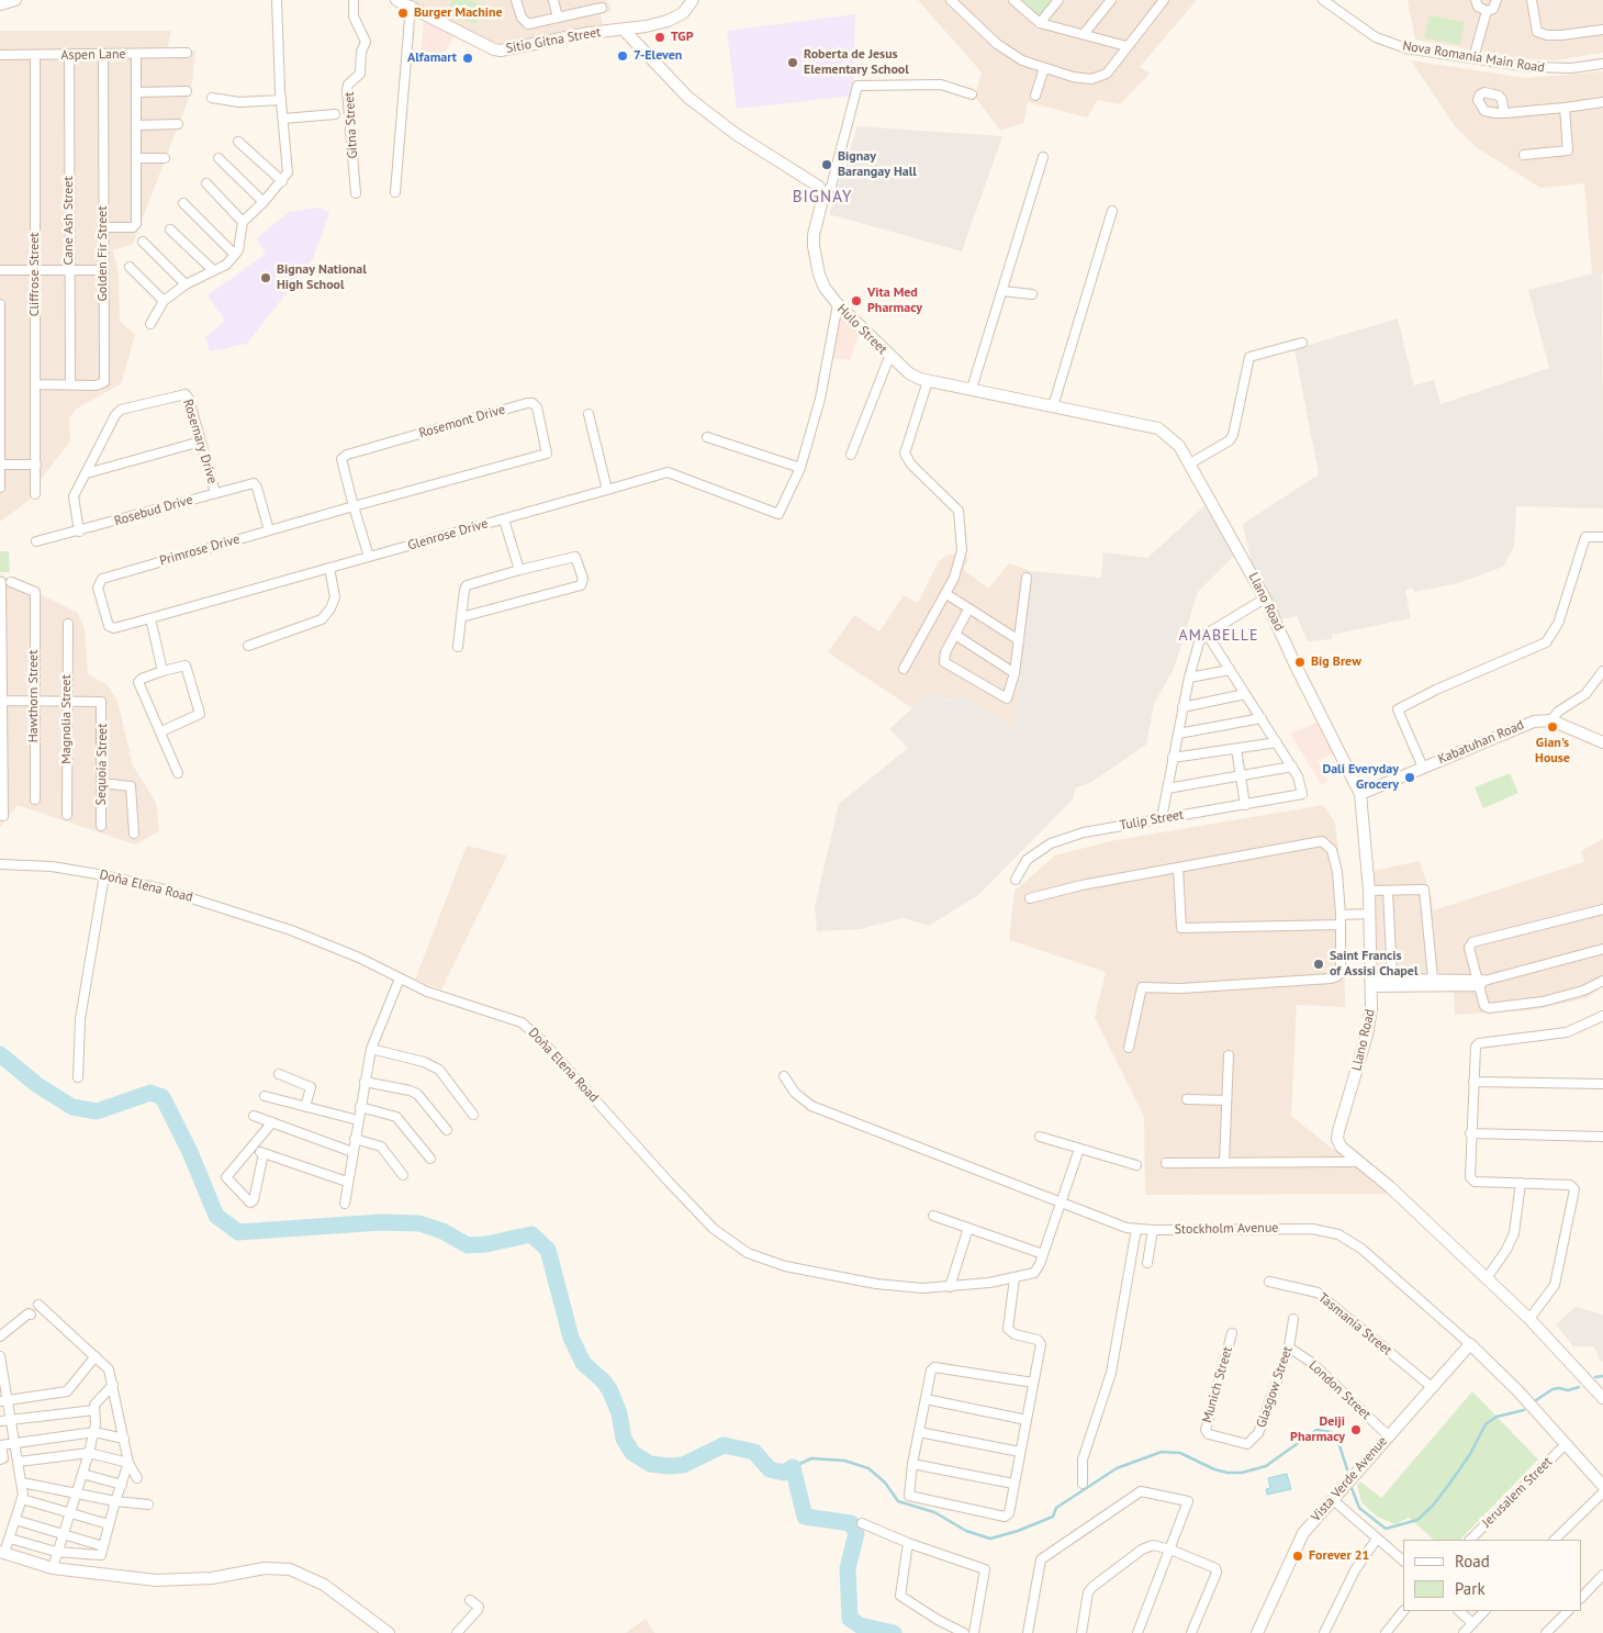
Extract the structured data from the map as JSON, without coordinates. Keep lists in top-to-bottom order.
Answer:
{
  "streets": {
    "main road": [
      "Sitio Gitna Street",
      "Hulo Street",
      "Llano Road",
      "Kabatuhan Road",
      "Stockholm Avenue",
      "Vista Verde Avenue"
    ],
    "street": [
      "Aspen Lane",
      "Nova Romania Main Road",
      "Gitna Street",
      "Cane Ash Street",
      "Golden Fir Street",
      "Cliffrose Street",
      "Rosemont Drive",
      "Rosemary Drive",
      "Rosebud Drive",
      "Glenrose Drive",
      "Primrose Drive",
      "Hawthorn Street",
      "Magnolia Street",
      "Sequoia Street",
      "Tulip Street",
      "Doña Elena Road",
      "Tasmania Street",
      "Munich Street",
      "Glasgow Street",
      "London Street",
      "Jerusalem Street"
    ]
  },
  "crossings": [
    ["Aspen Lane", "Cane Ash Street"],
    ["Aspen Lane", "Golden Fir Street"],
    ["Aspen Lane", "Cliffrose Street"],
    ["Cane Ash Street", "Golden Fir Street"],
    ["Golden Fir Street", "Cliffrose Street"],
    ["Hulo Street", "Llano Road"],
    ["Rosemont Drive", "Primrose Drive"],
    ["Rosemary Drive", "Rosebud Drive"],
    ["Rosebud Drive", "Primrose Drive"],
    ["Glenrose Drive", "Primrose Drive"],
    ["Llano Road", "Kabatuhan Road"],
    ["Magnolia Street", "Sequoia Street"],
    ["Stockholm Avenue", "Vista Verde Avenue"],
    ["Stockholm Avenue", "Jerusalem Street"],
    ["Tasmania Street", "Vista Verde Avenue"],
    ["Munich Street", "Glasgow Street"],
    ["Glasgow Street", "London Street"],
    ["London Street", "Vista Verde Avenue"]
  ],
  "districts": ["BIGNAY", "AMABELLE"],
  "places": [
    "Burger Machine",
    "TGP",
    "7-Eleven",
    "Alfamart",
    "Roberta de Jesus Elementary School",
    "Bignay Barangay Hall",
    "Bignay National High School",
    "Vita Med Pharmacy",
    "Big Brew",
    "Gian's House",
    "Dali Everyday Grocery",
    "Saint Francis of Assisi Chapel",
    "Deiji Pharmacy",
    "Forever 21"
  ],
  "legend": ["Road", "Park"]
}
